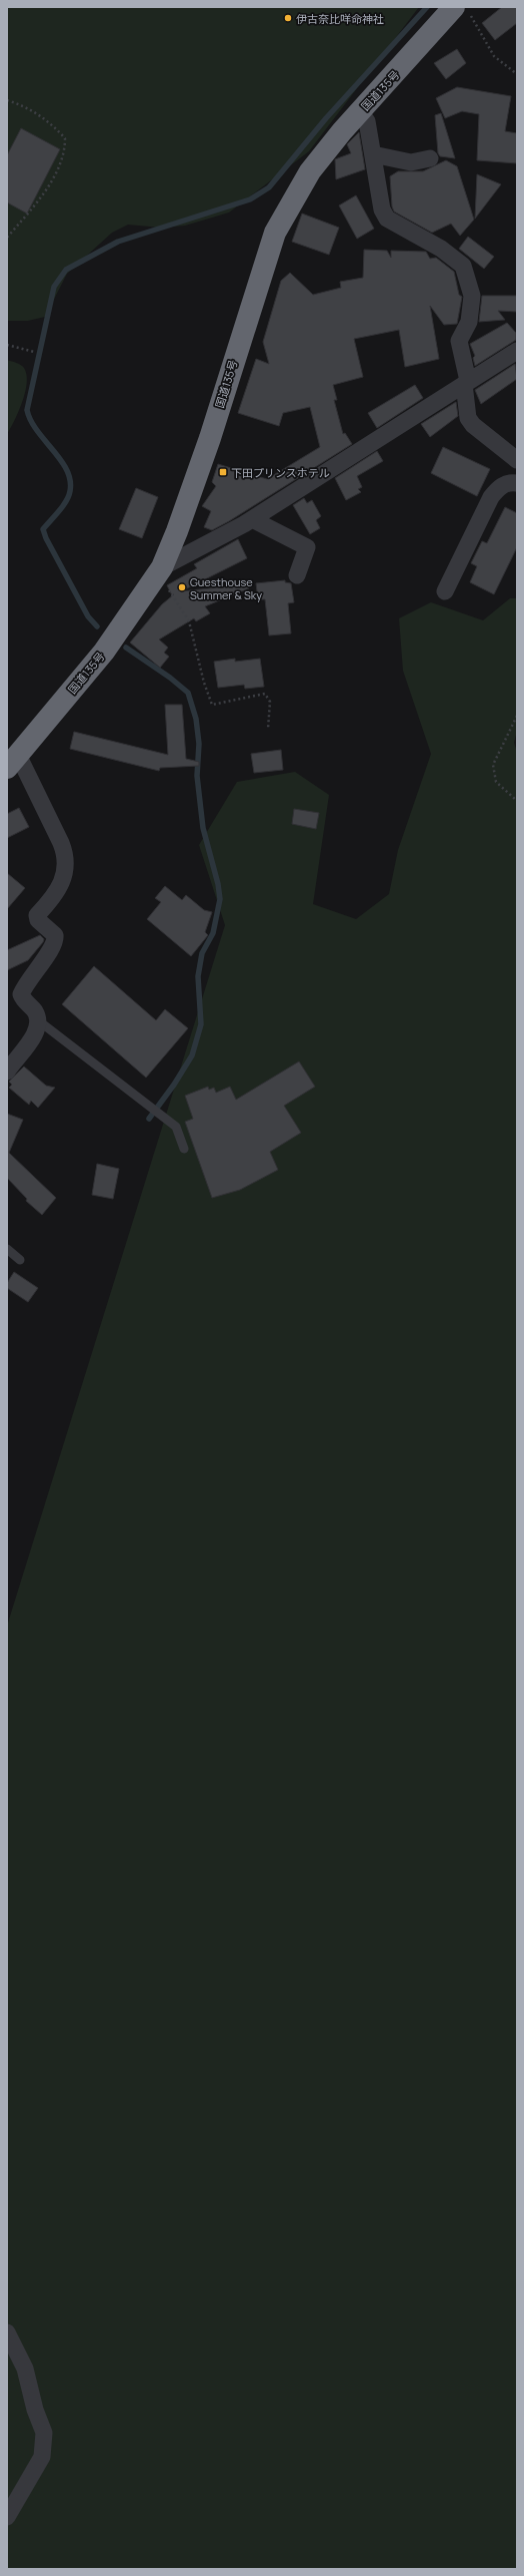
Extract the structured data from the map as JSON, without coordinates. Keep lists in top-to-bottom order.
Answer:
{
  "streets": {
    "highway": ["国道135号"]
  },
  "places": {
    "other": ["伊古奈比咩命神社", "Guesthouse Summer & Sky"],
    "transit": ["下田プリンスホテル"]
  }
}
